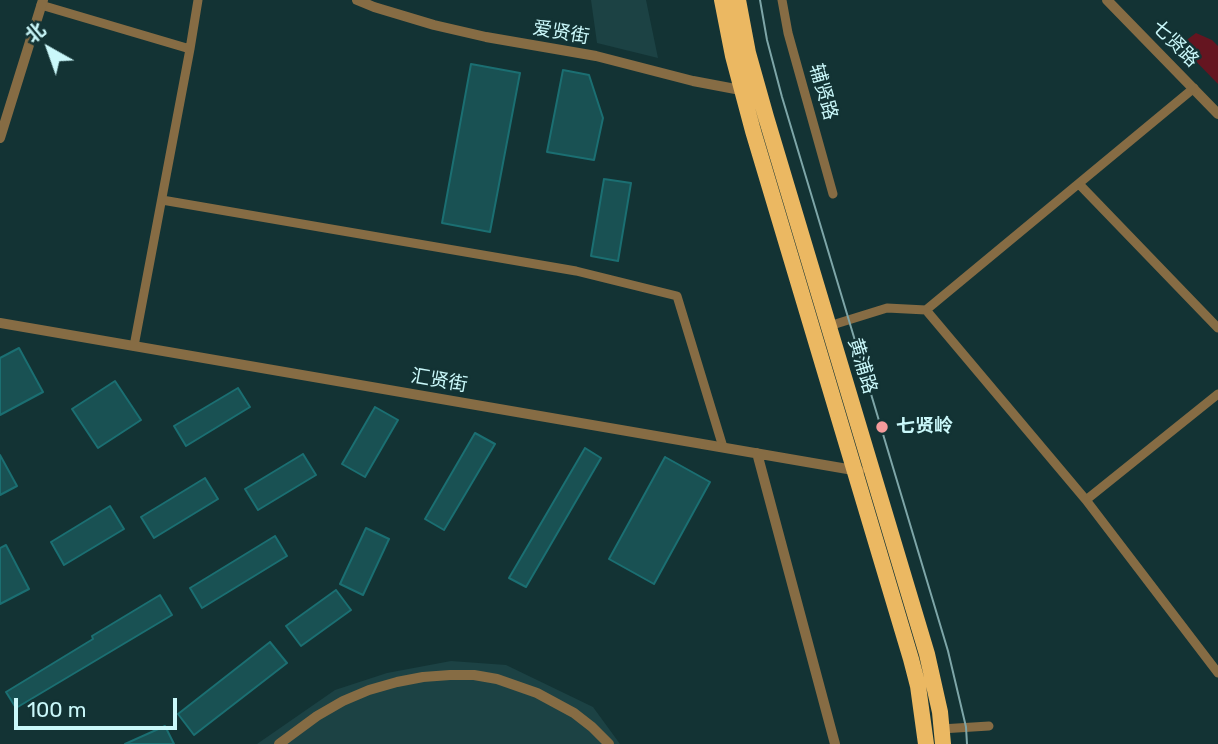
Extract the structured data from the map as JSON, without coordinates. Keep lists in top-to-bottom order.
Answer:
{
  "streets": {
    "highway": ["黄浦路"],
    "street": [
      "爱贤街",
      "七贤路",
      "辅贤路",
      "汇贤街"
    ]
  },
  "crossings": [
    ["爱贤街", "黄浦路"],
    ["黄浦路", "汇贤街"]
  ],
  "places": ["七贤岭"],
  "scale_bar": "100 m",
  "north": "top left"
}
